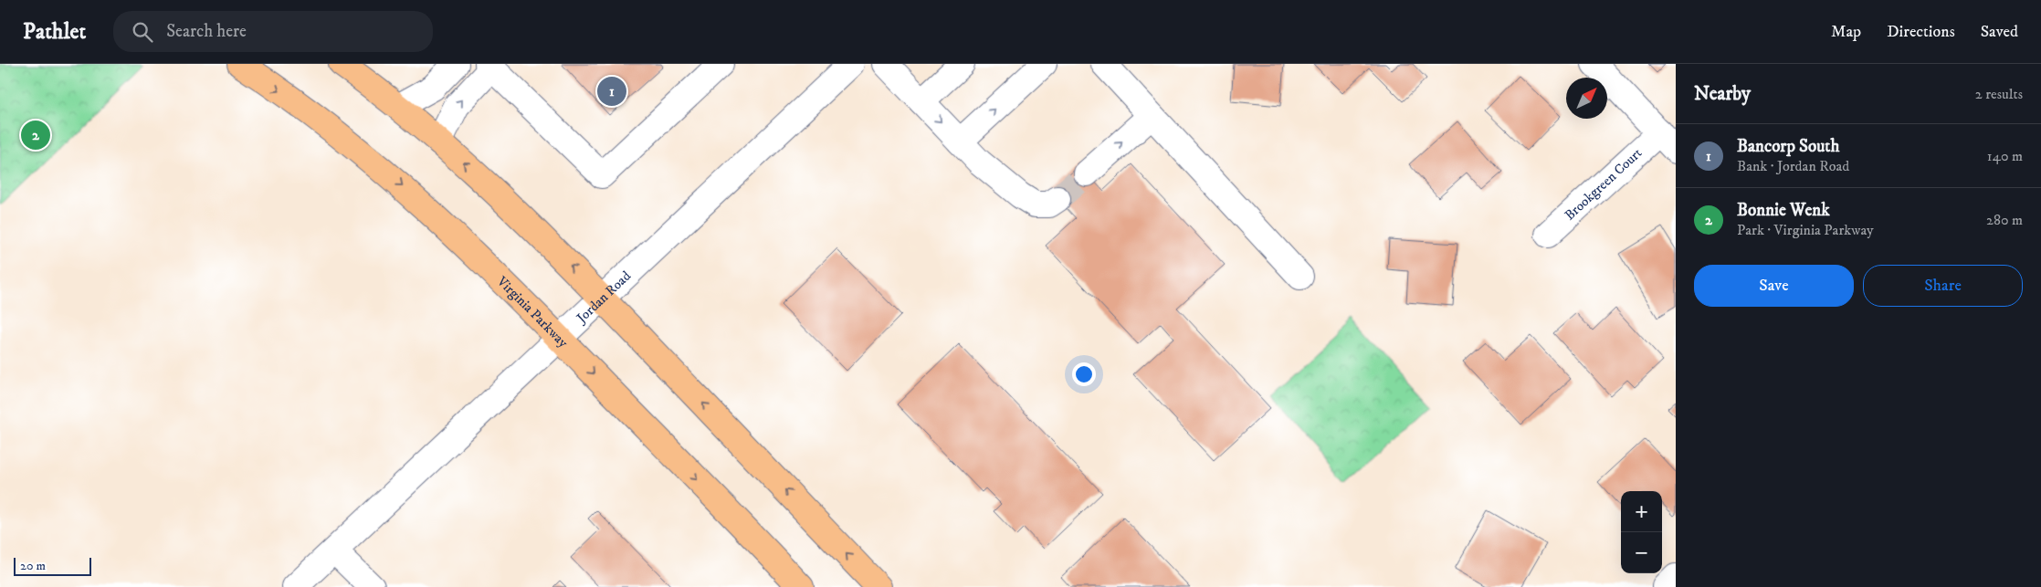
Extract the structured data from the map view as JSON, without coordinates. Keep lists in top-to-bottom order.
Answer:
{
  "streets": {
    "main road": ["Virginia Parkway"],
    "street": ["Brookgreen Court", "Jordan Road"]
  },
  "crossings": [
    ["Jordan Road", "Virginia Parkway"]
  ],
  "scale_bar": "20 m",
  "north": "top right",
  "page": {
    "header": "Pathlet",
    "search": "Search here",
    "nav": ["Map", "Directions", "Saved"],
    "heading": ["Nearby", "2 results"],
    "pins": ["1", "2"],
    "list": [
      {
        "mark": "1",
        "name": "Bancorp South",
        "note": "Bank · Jordan Road",
        "value": "140 m"
      },
      {
        "mark": "2",
        "name": "Bonnie Wenk",
        "note": "Park · Virginia Parkway",
        "value": "280 m"
      }
    ],
    "buttons": ["Save", "Share"],
    "map_buttons": ["+", "−"],
    "scale": "20 m"
  }
}
